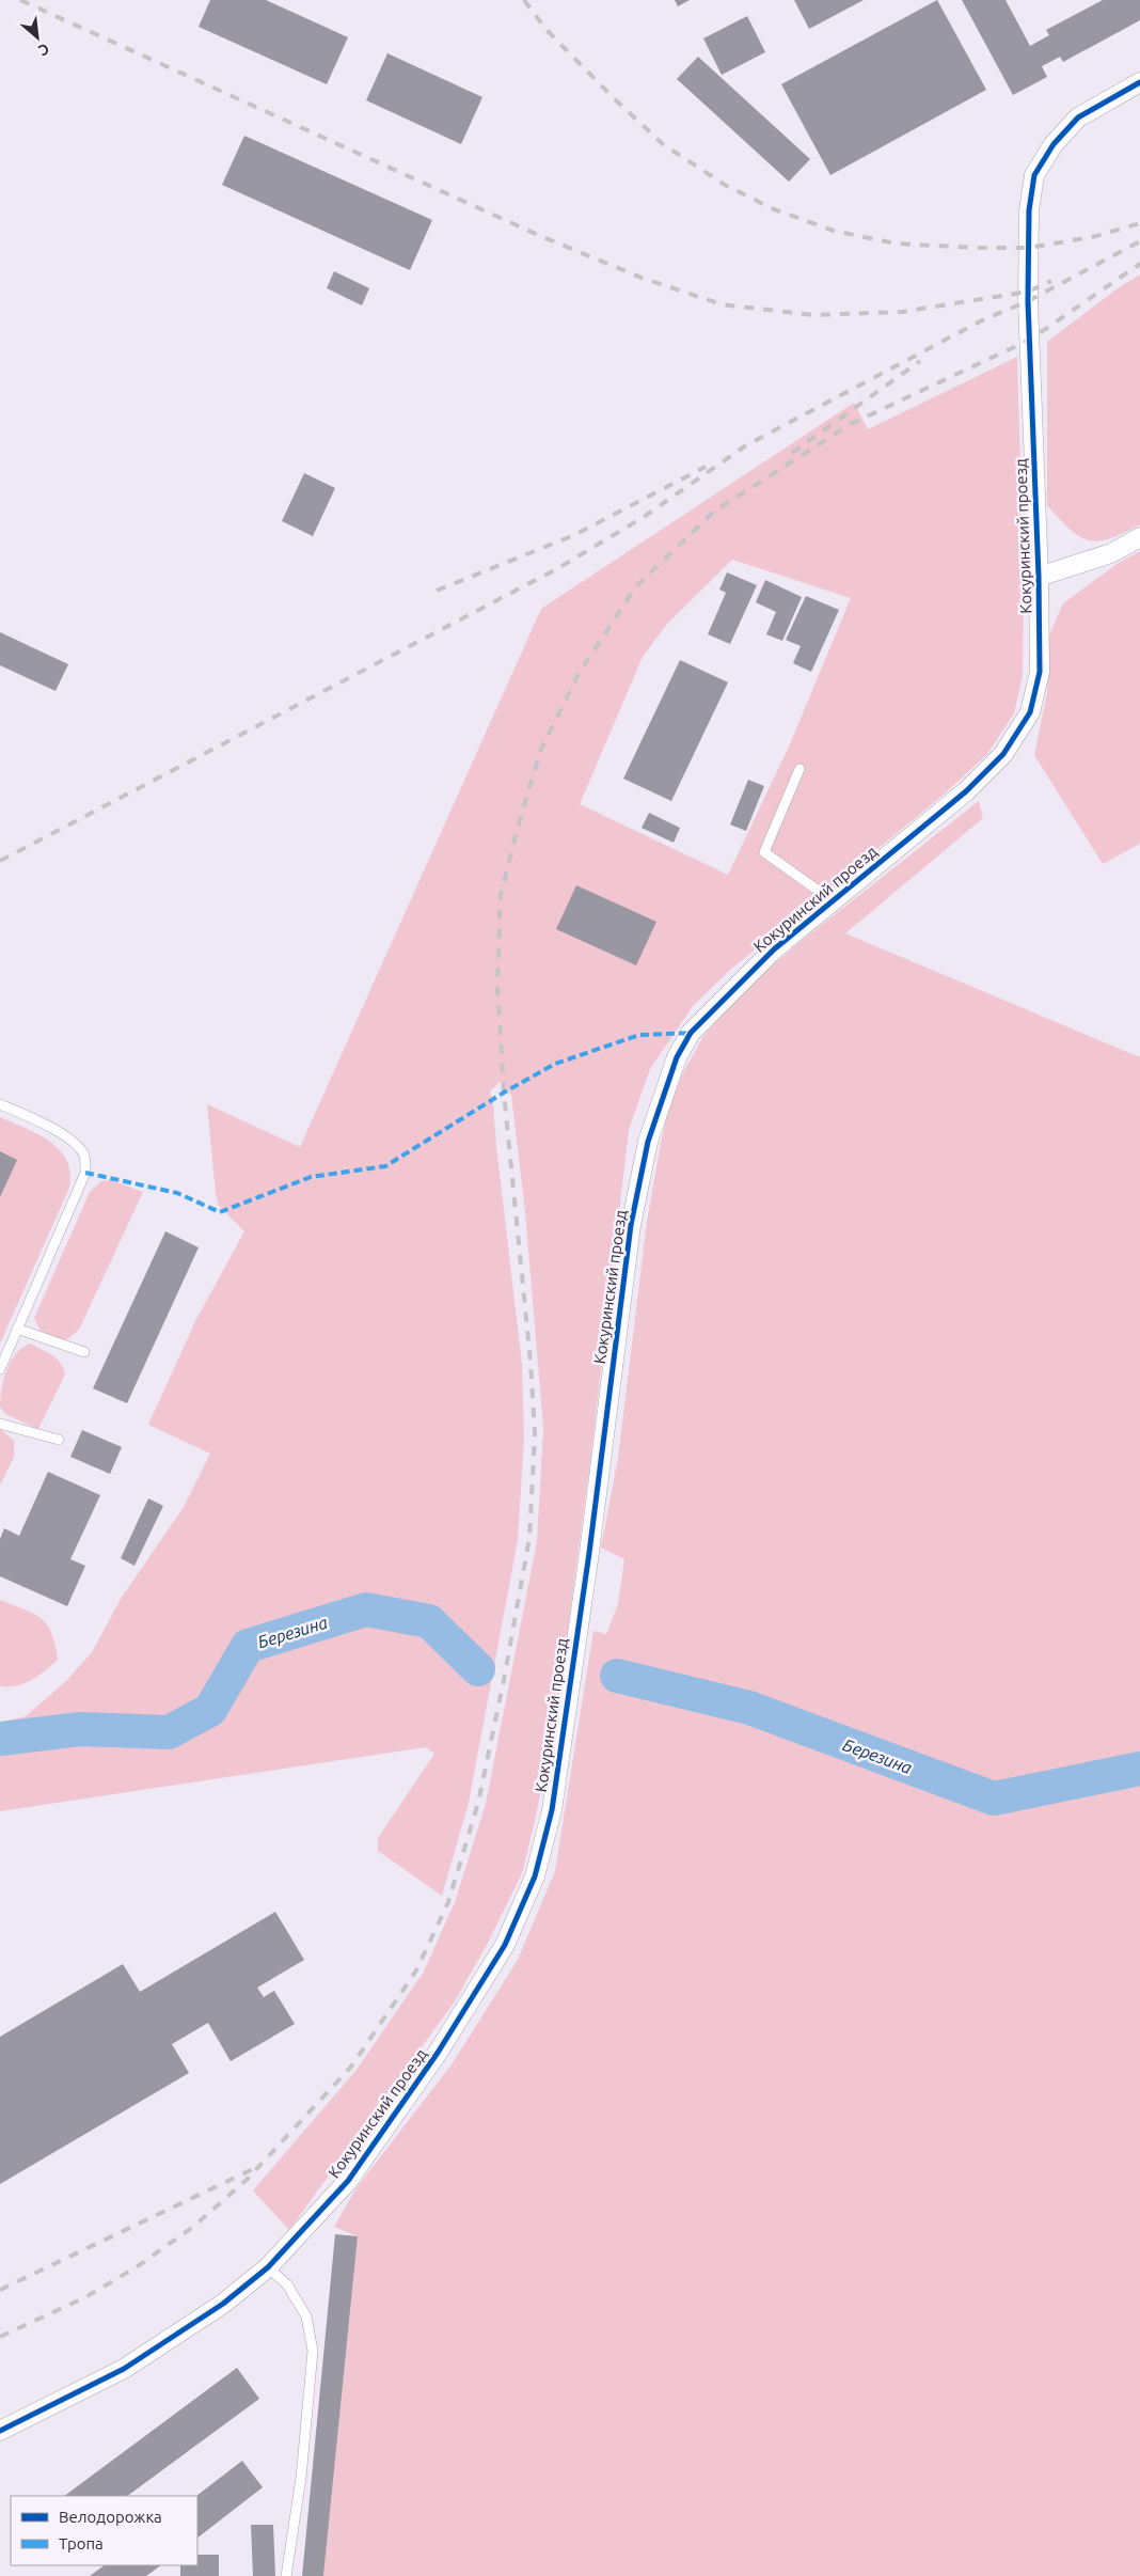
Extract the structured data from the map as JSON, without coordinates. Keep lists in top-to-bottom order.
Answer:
{
  "streets": {
    "street": ["Кокуринский проезд"]
  },
  "water": ["Березина"],
  "legend": ["Велодорожка", "Тропа"],
  "north": "bottom right"
}
